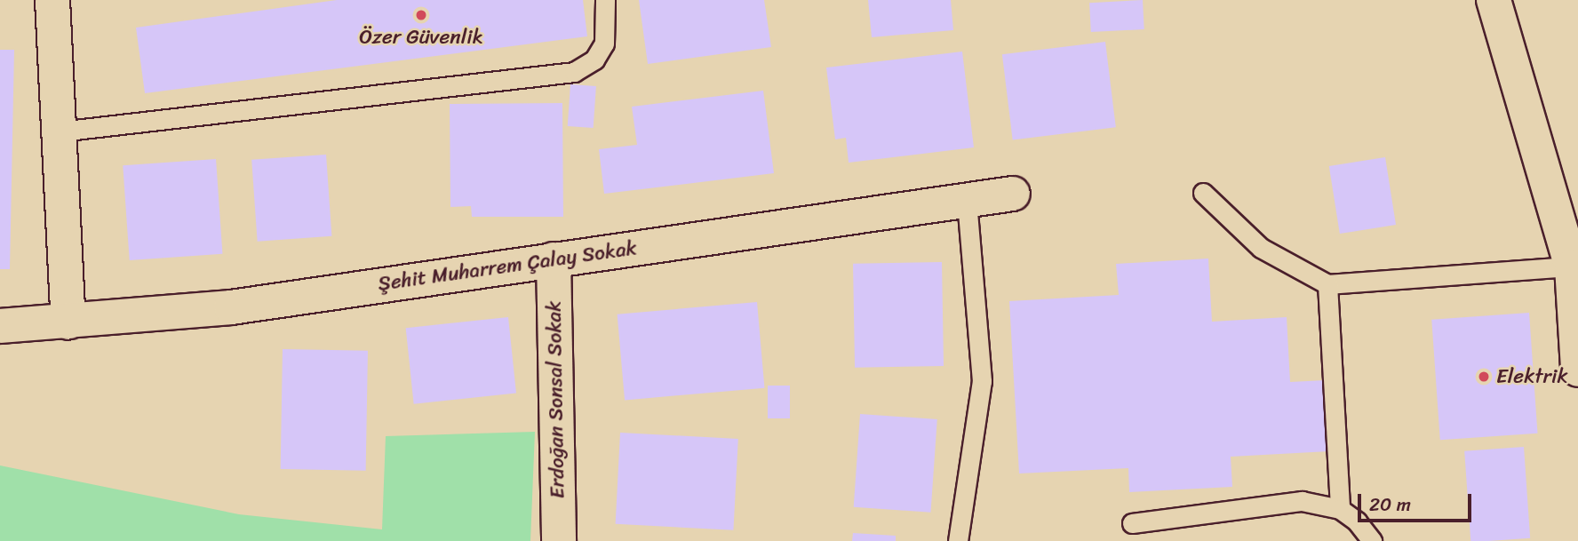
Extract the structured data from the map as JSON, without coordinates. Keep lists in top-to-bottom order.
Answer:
{
  "streets": {
    "street": ["Şehit Muharrem Çalay Sokak", "Erdoğan Sonsal Sokak"]
  },
  "crossings": [
    ["Şehit Muharrem Çalay Sokak", "Erdoğan Sonsal Sokak"]
  ],
  "places": ["Özer Güvenlik", "Elektrik"],
  "scale_bar": "20 m"
}
